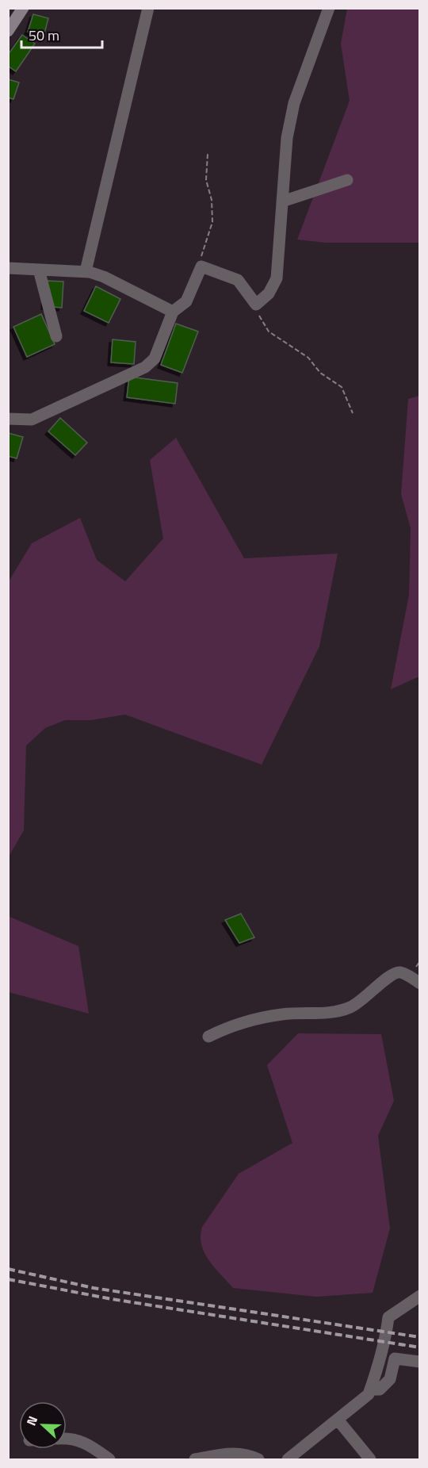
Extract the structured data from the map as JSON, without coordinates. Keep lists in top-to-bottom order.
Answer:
{
  "scale_bar": "50 m",
  "north": "left"
}
